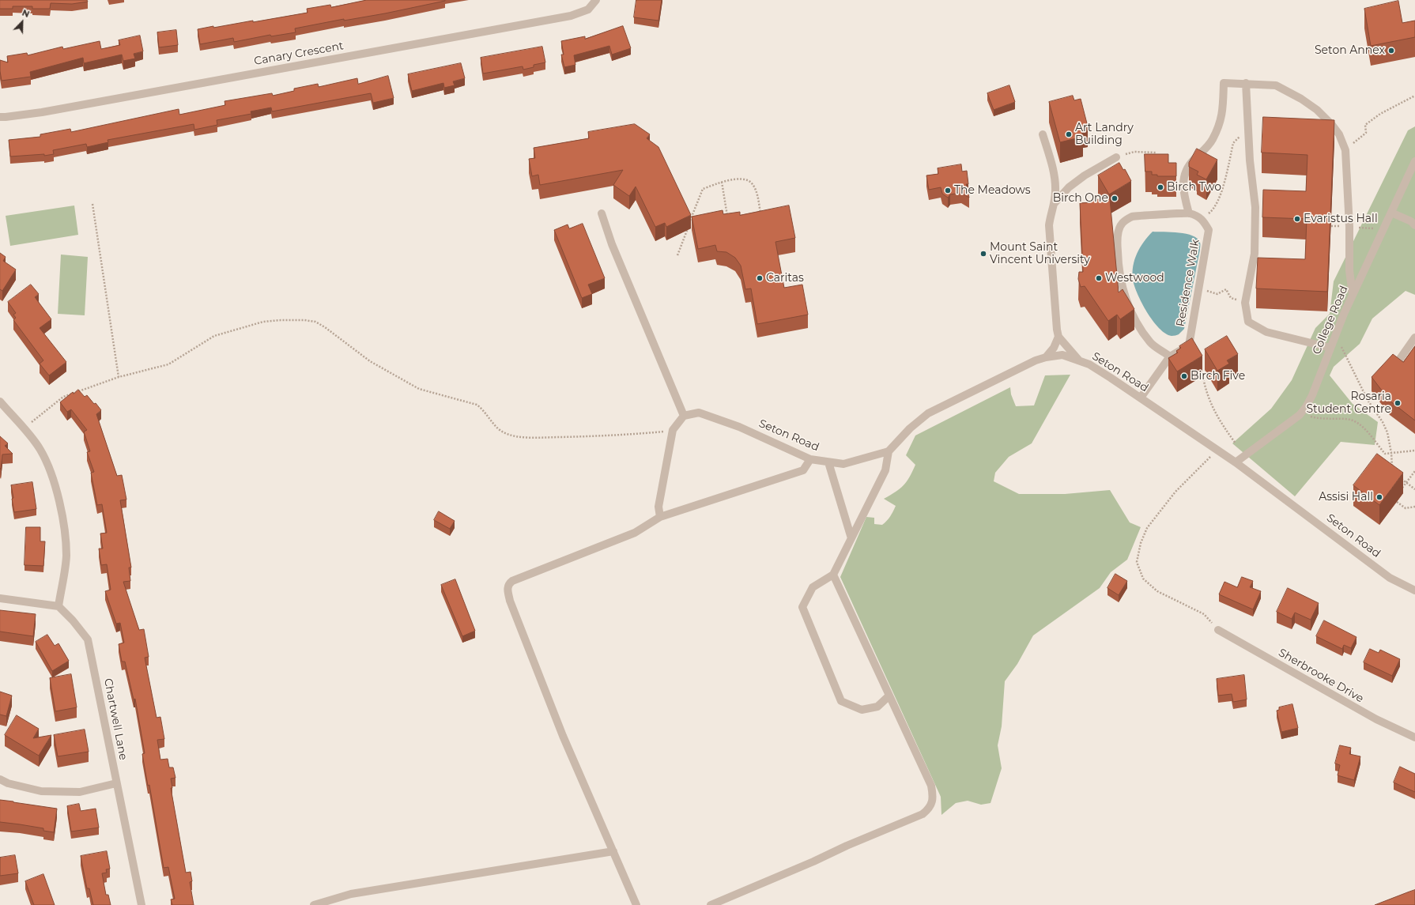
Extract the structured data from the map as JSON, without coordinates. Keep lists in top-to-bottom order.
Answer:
{
  "streets": {
    "street": [
      "Canary Crescent",
      "Residence Walk",
      "College Road",
      "Seton Road",
      "Sherbrooke Drive",
      "Chartwell Lane"
    ]
  },
  "crossings": [
    ["Residence Walk", "Seton Road"],
    ["College Road", "Seton Road"]
  ],
  "places": [
    "Seton Annex",
    "Art Landry Building",
    "Birch Two",
    "The Meadows",
    "Birch One",
    "Evaristus Hall",
    "Mount Saint Vincent University",
    "Caritas",
    "Westwood",
    "Birch Five",
    "Rosaria Student Centre",
    "Assisi Hall"
  ],
  "north": "top right"
}
